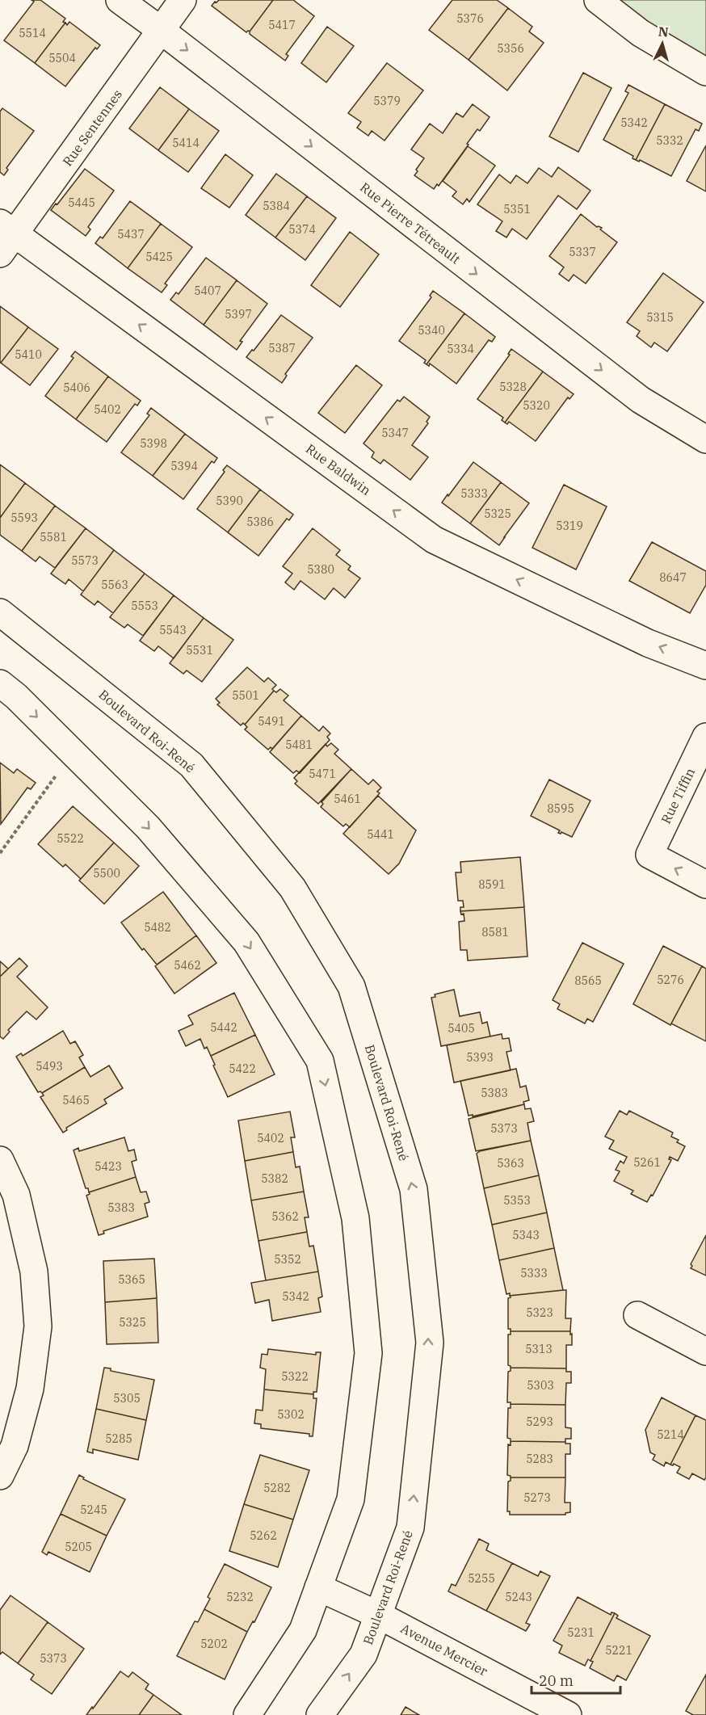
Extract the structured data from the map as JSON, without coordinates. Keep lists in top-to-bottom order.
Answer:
{
  "streets": {
    "street": [
      "Rue Sentennes",
      "Rue Pierre Tétreault",
      "Rue Baldwin",
      "Boulevard Roi-René",
      "Rue Tiffin",
      "Avenue Mercier"
    ]
  },
  "crossings": [
    ["Rue Sentennes", "Rue Pierre Tétreault"],
    ["Rue Sentennes", "Rue Baldwin"],
    ["Boulevard Roi-René", "Avenue Mercier"]
  ],
  "one_way": ["Rue Pierre Tétreault", "Rue Baldwin"],
  "house_numbers": [
    "5376",
    "5417",
    "5514",
    "5356",
    "5504",
    "5379",
    "5342",
    "5332",
    "5414",
    "5445",
    "5384",
    "5351",
    "5374",
    "5437",
    "5337",
    "5425",
    "5407",
    "5397",
    "5315",
    "5340",
    "5387",
    "5334",
    "5410",
    "5328",
    "5406",
    "5320",
    "5402",
    "5347",
    "5398",
    "5394",
    "5333",
    "5390",
    "5325",
    "5593",
    "5386",
    "5319",
    "5581",
    "5573",
    "5380",
    "8647",
    "5563",
    "5553",
    "5543",
    "5531",
    "5501",
    "5491",
    "5481",
    "5471",
    "5461",
    "8595",
    "5441",
    "5522",
    "5500",
    "8591",
    "5482",
    "8581",
    "5462",
    "5276",
    "8565",
    "5442",
    "5405",
    "5393",
    "5493",
    "5422",
    "5383",
    "5465",
    "5373",
    "5402",
    "5261",
    "5363",
    "5423",
    "5382",
    "5353",
    "5383",
    "5362",
    "5343",
    "5352",
    "5333",
    "5365",
    "5342",
    "5323",
    "5325",
    "5313",
    "5322",
    "5303",
    "5305",
    "5302",
    "5293",
    "5214",
    "5285",
    "5283",
    "5282",
    "5273",
    "5245",
    "5262",
    "5205",
    "5255",
    "5232",
    "5243",
    "5231",
    "5202",
    "5221",
    "5373"
  ],
  "scale_bar": "20 m",
  "north": "top"
}
